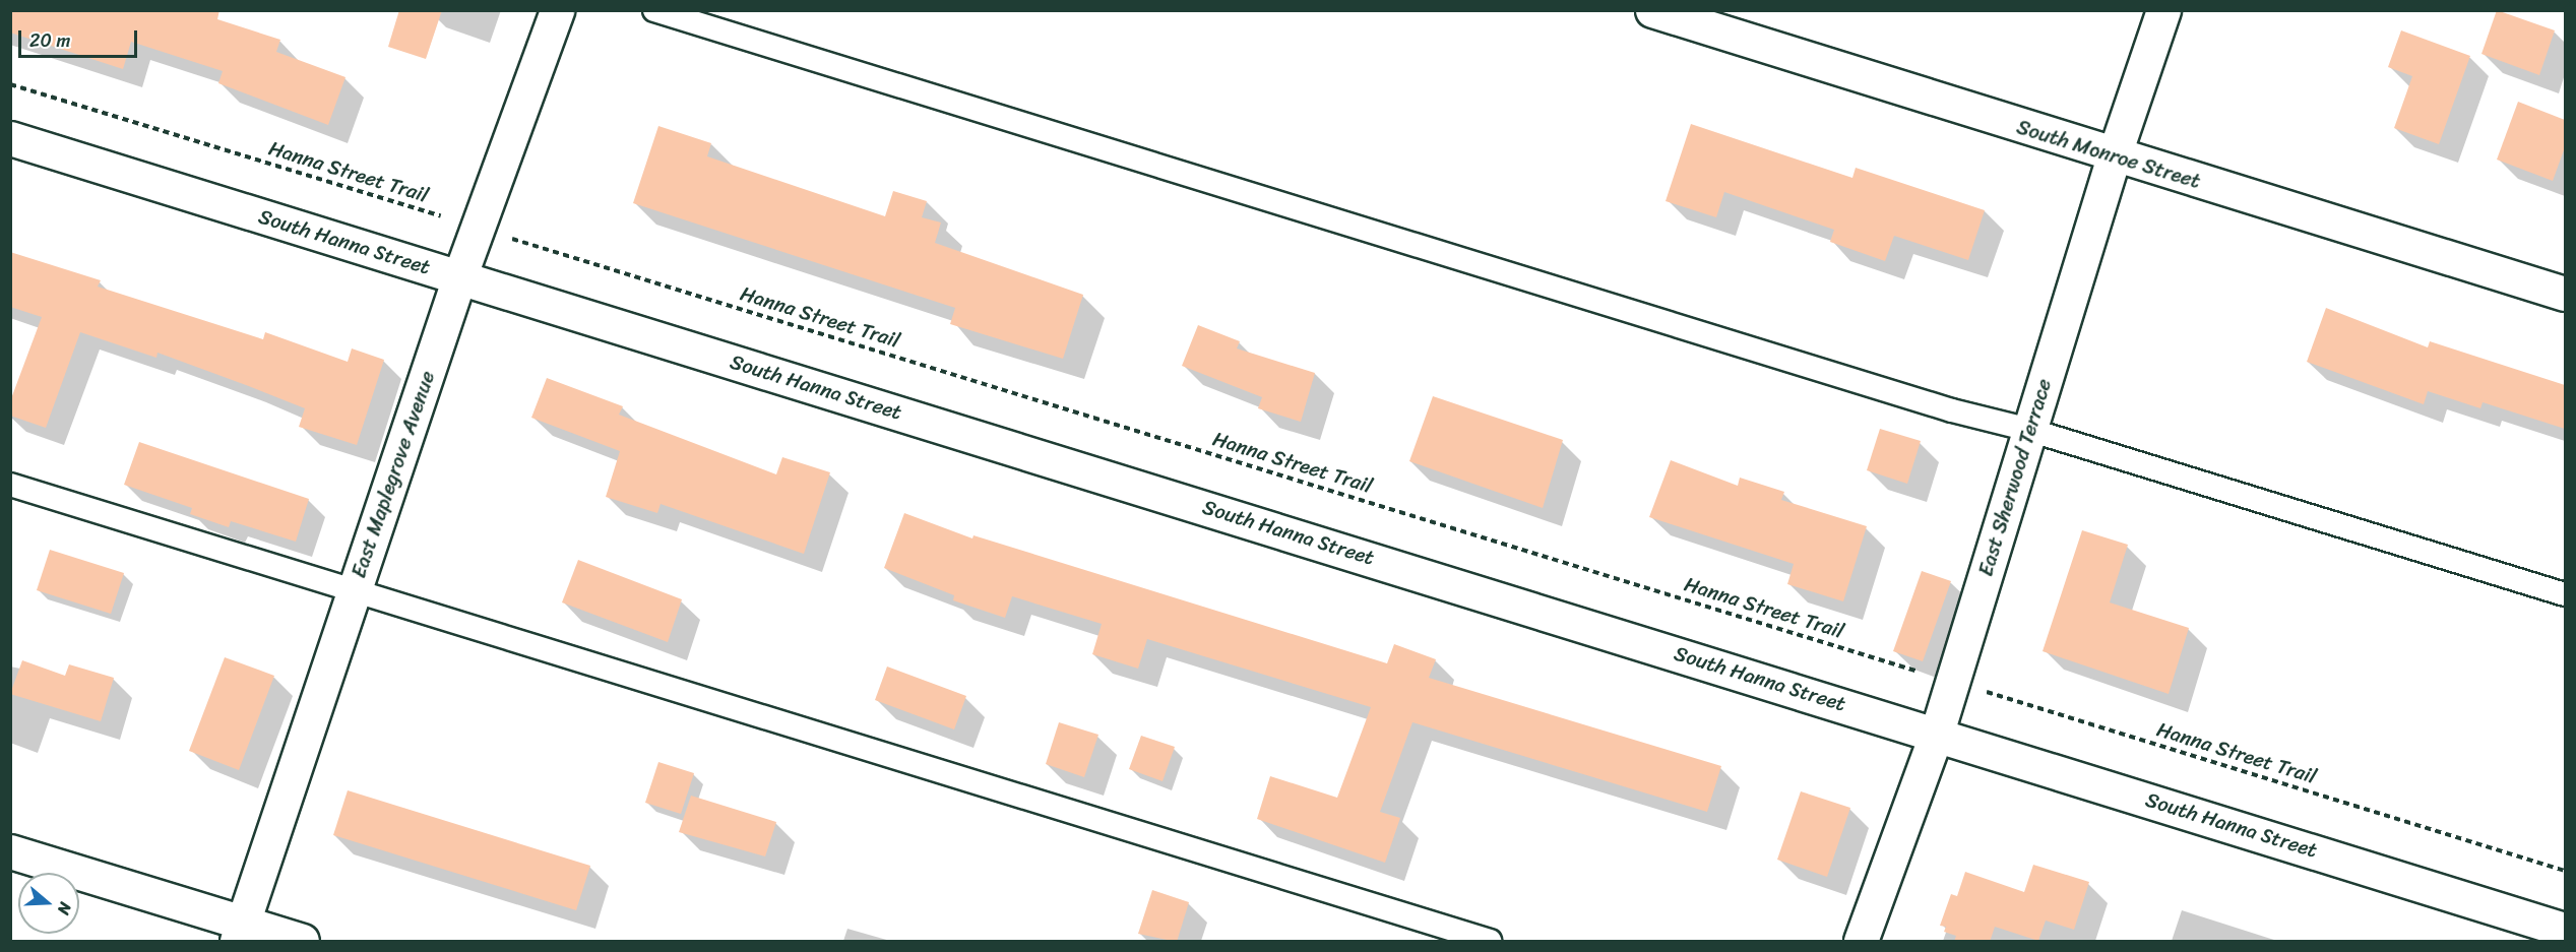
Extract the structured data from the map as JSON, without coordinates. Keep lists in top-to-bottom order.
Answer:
{
  "streets": {
    "street": [
      "South Monroe Street",
      "South Hanna Street",
      "East Maplegrove Avenue",
      "East Sherwood Terrace"
    ],
    "path": ["Hanna Street Trail"]
  },
  "crossings": [
    ["South Monroe Street", "East Sherwood Terrace"],
    ["Hanna Street Trail", "East Maplegrove Avenue"],
    ["Hanna Street Trail", "East Sherwood Terrace"],
    ["South Hanna Street", "East Maplegrove Avenue"],
    ["South Hanna Street", "East Sherwood Terrace"]
  ],
  "scale_bar": "20 m",
  "north": "right"
}
